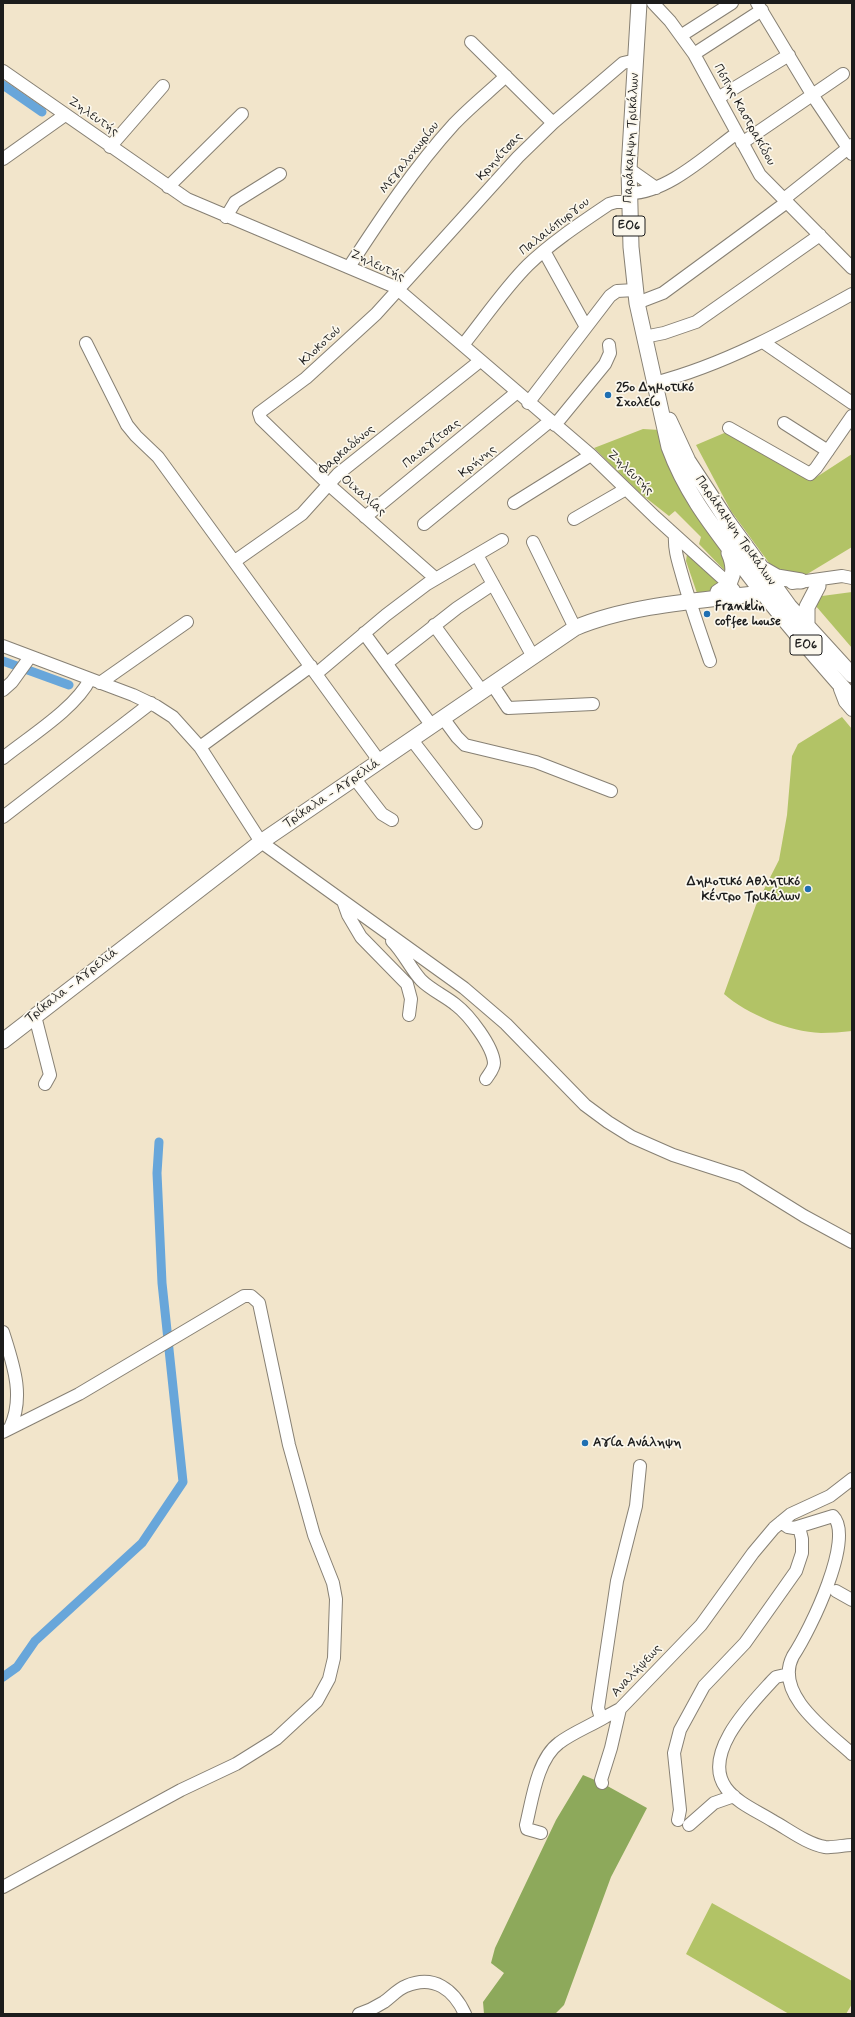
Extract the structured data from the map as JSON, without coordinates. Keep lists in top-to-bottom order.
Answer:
{
  "streets": {
    "main road": ["Παράκαμψη Τρικάλων", "ΕΟ6", "Τρίκαλα - Αγρελιά"],
    "street": [
      "Πόπης Καστρακίδου",
      "Ζηλευτής",
      "Κρηνίτσας",
      "Μεγαλοχωρίου",
      "Παλαιόπυργου",
      "Κλοκοτού",
      "Παναγίτσας",
      "Φαρκαδόνος",
      "Κρήνης",
      "Οιχαλίας",
      "Αναλήψεως"
    ]
  },
  "crossings": [
    ["Πόπης Καστρακίδου", "Παλαιόπυργου"],
    ["Ζηλευτής", "Κρηνίτσας"],
    ["Ζηλευτής", "Μεγαλοχωρίου"],
    ["Ζηλευτής", "Παλαιόπυργου"],
    ["Ζηλευτής", "Κλοκοτού"],
    ["Ζηλευτής", "Παναγίτσας"],
    ["Ζηλευτής", "Φαρκαδόνος"],
    ["Ζηλευτής", "Κρήνης"],
    ["Ζηλευτής", "Τρίκαλα - Αγρελιά"],
    ["Παράκαμψη Τρικάλων", "Κρηνίτσας"],
    ["Παράκαμψη Τρικάλων", "Παλαιόπυργου"],
    ["Παράκαμψη Τρικάλων", "Τρίκαλα - Αγρελιά"],
    ["Κρηνίτσας", "Κλοκοτού"],
    ["Κλοκοτού", "Οιχαλίας"],
    ["Παναγίτσας", "Οιχαλίας"],
    ["Φαρκαδόνος", "Οιχαλίας"]
  ],
  "places": [
    "25ο Δημοτικό Σχολείο",
    "Franklin coffee house",
    "Δημοτικό Αθλητικό Κέντρο Τρικάλων",
    "Αγία Ανάληψη"
  ]
}
